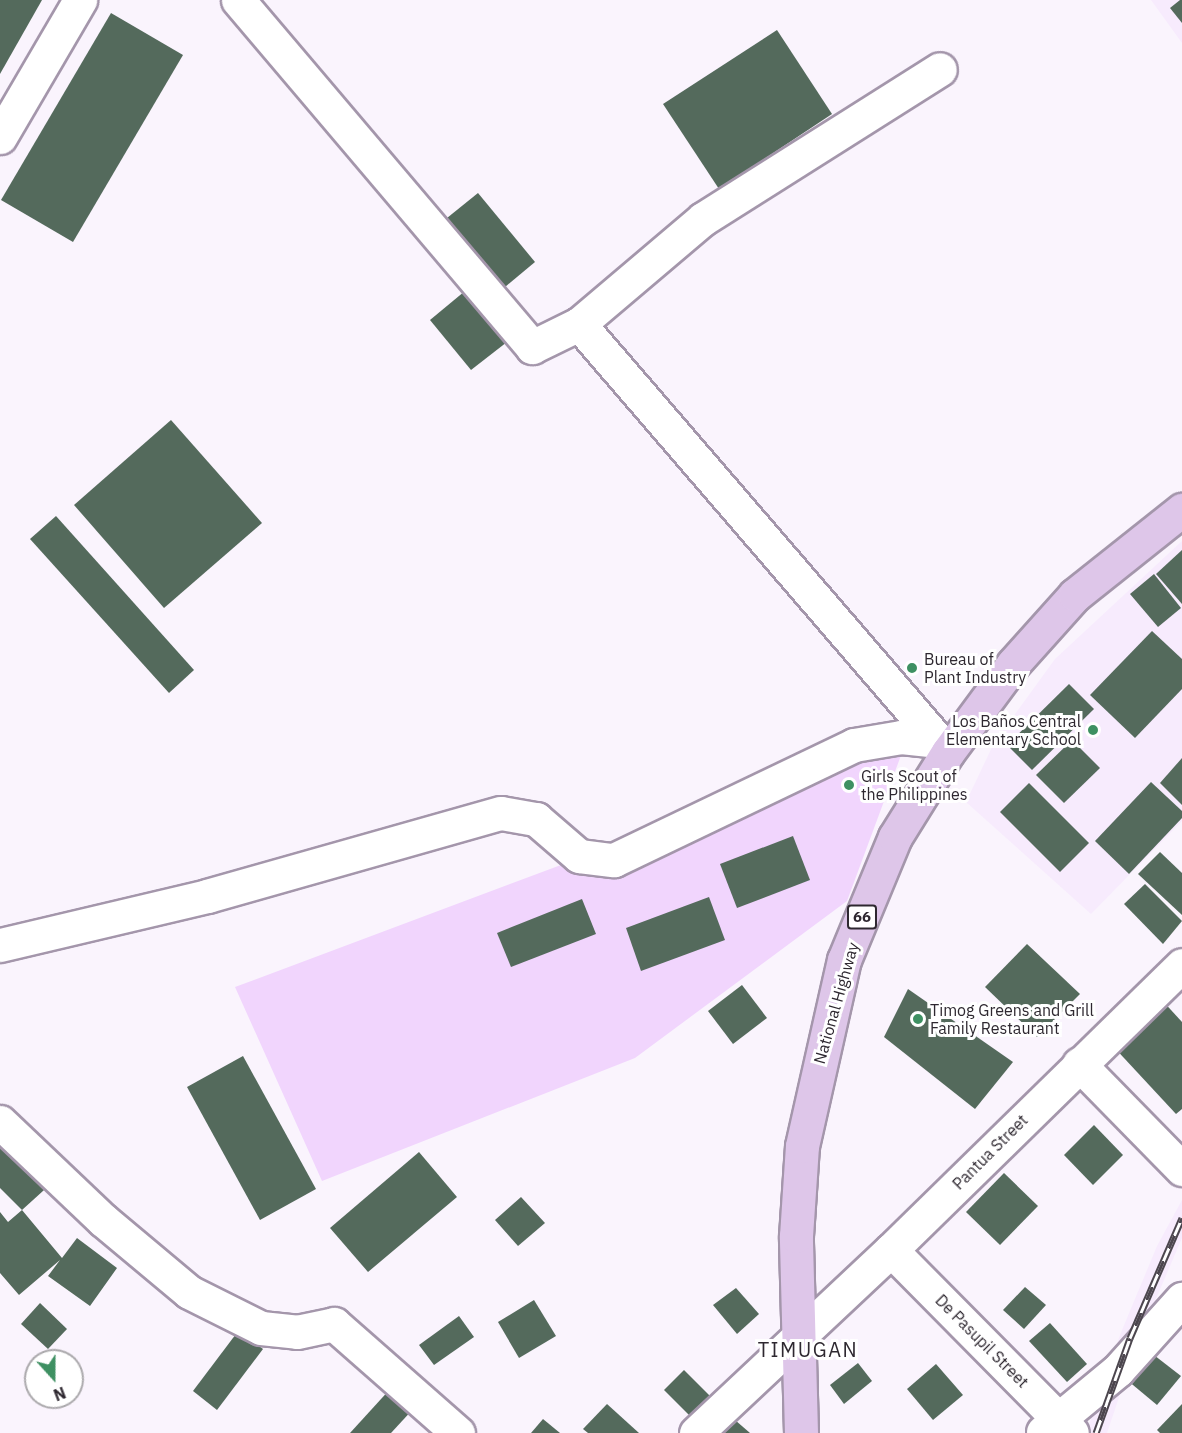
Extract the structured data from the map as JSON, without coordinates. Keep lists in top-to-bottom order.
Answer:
{
  "streets": {
    "main road": ["66", "National Highway"],
    "street": ["Pantua Street", "De Pasupil Street"]
  },
  "crossings": [
    ["National Highway", "Pantua Street"],
    ["Pantua Street", "De Pasupil Street"]
  ],
  "districts": ["TIMUGAN"],
  "places": [
    "Bureau of Plant Industry",
    "Los Baños Central Elementary School",
    "Girls Scout of the Philippines",
    "Timog Greens and Grill Family Restaurant"
  ],
  "north": "bottom"
}
